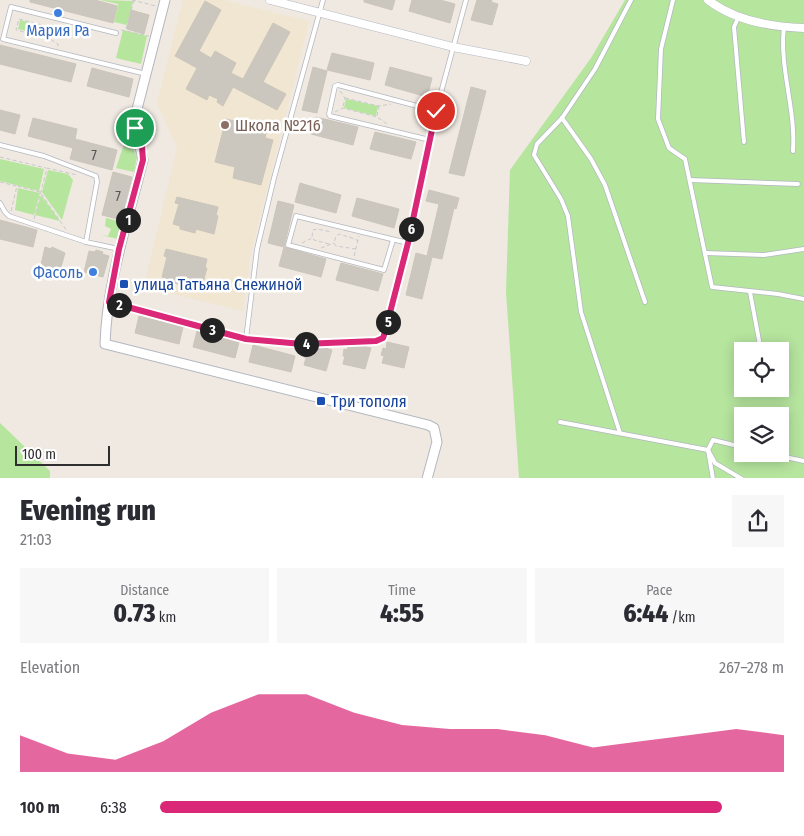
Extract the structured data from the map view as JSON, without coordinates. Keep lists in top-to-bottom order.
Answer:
{
  "places": {
    "other": ["Мария Ра", "Школа №216", "Фасоль"],
    "transit": ["улица Татьяна Снежиной", "Три тополя"]
  },
  "house_numbers": ["7", "7"],
  "scale_bar": "100 m",
  "page": {
    "pins": [
      "1",
      "6",
      "2",
      "5",
      "3",
      "4"
    ],
    "scale": "100 m",
    "heading": ["Evening run", "21:03"],
    "stats": [
      ["Distance", "0.73 km"],
      ["Time", "4:55"],
      ["Pace", "6:44 /km"]
    ],
    "chart": ["Elevation", "267–278 m"],
    "list": [
      {
        "name": "100 m",
        "note": "6:38"
      }
    ]
  }
}
